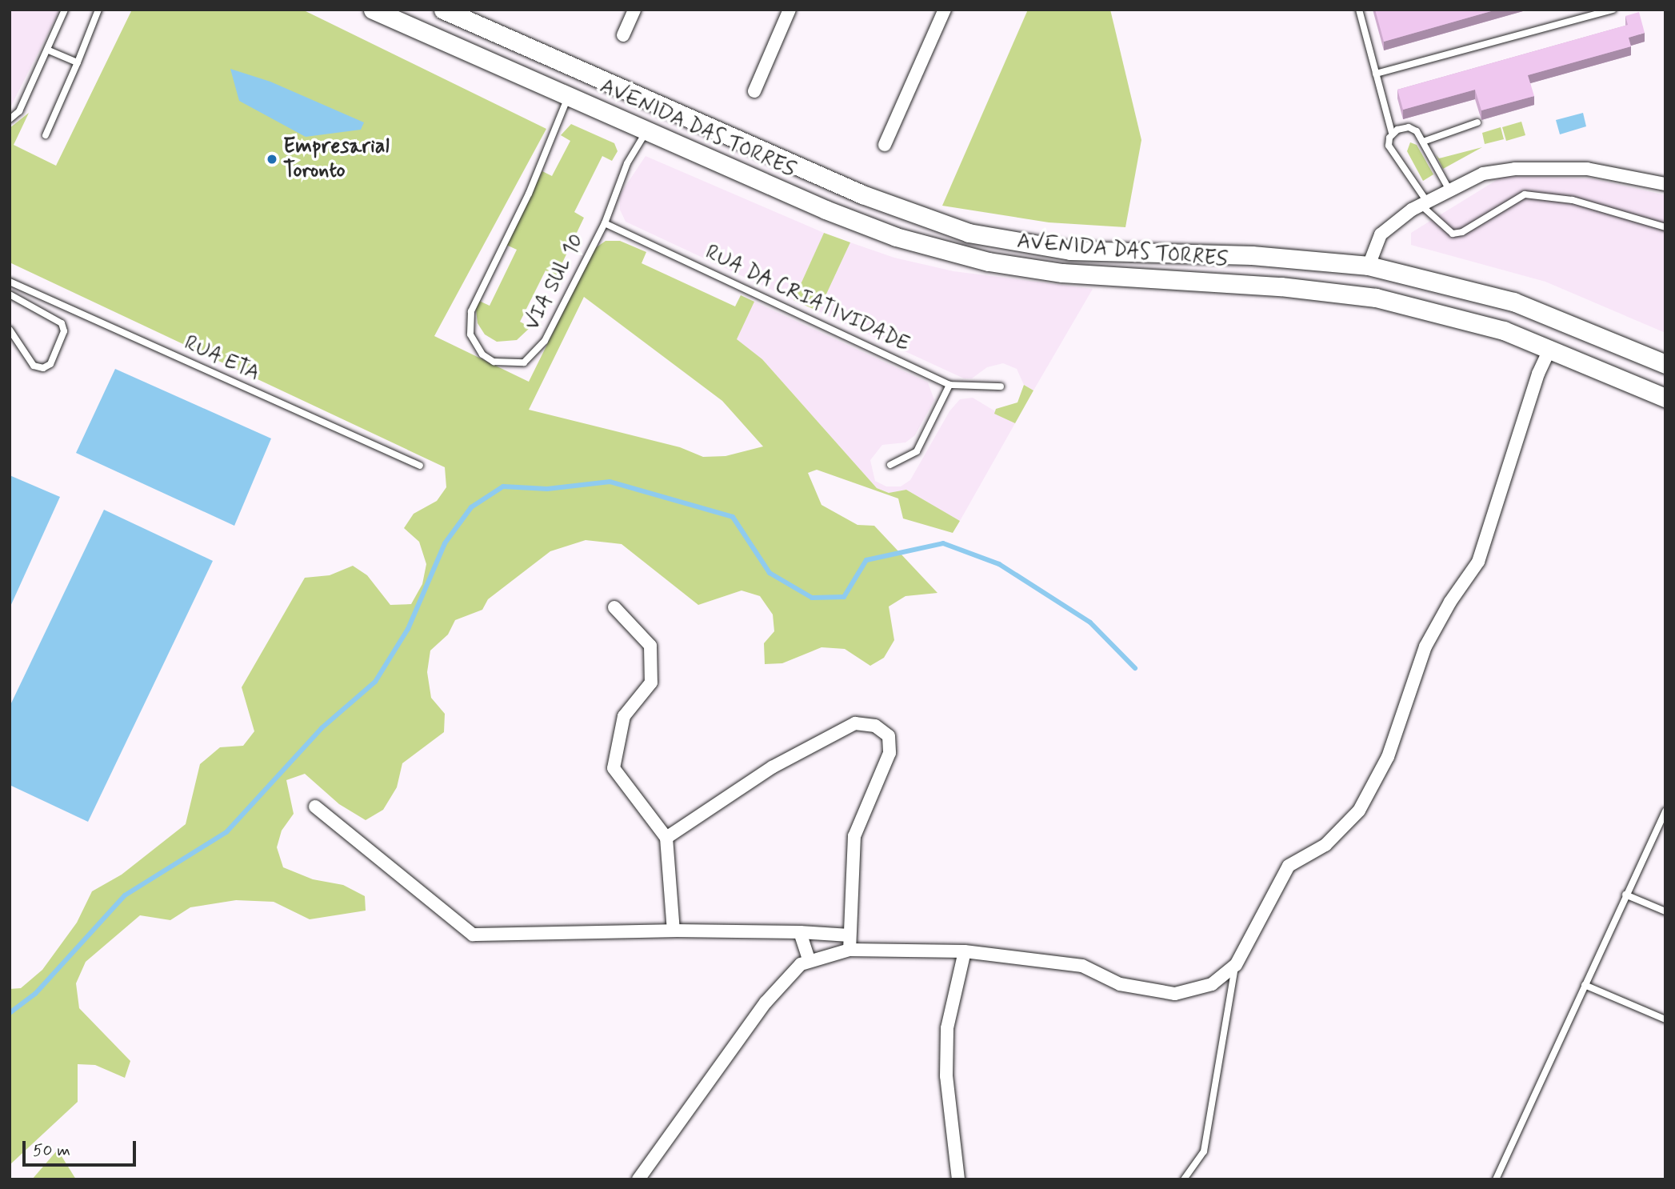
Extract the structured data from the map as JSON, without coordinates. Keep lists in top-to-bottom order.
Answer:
{
  "streets": {
    "main road": ["AVENIDA DAS TORRES"],
    "lane": ["VIA SUL 10", "RUA DA CRIATIVIDADE", "RUA ETA"]
  },
  "crossings": [
    ["AVENIDA DAS TORRES", "VIA SUL 10"],
    ["VIA SUL 10", "RUA DA CRIATIVIDADE"]
  ],
  "places": ["Empresarial Toronto"],
  "scale_bar": "50 m"
}
